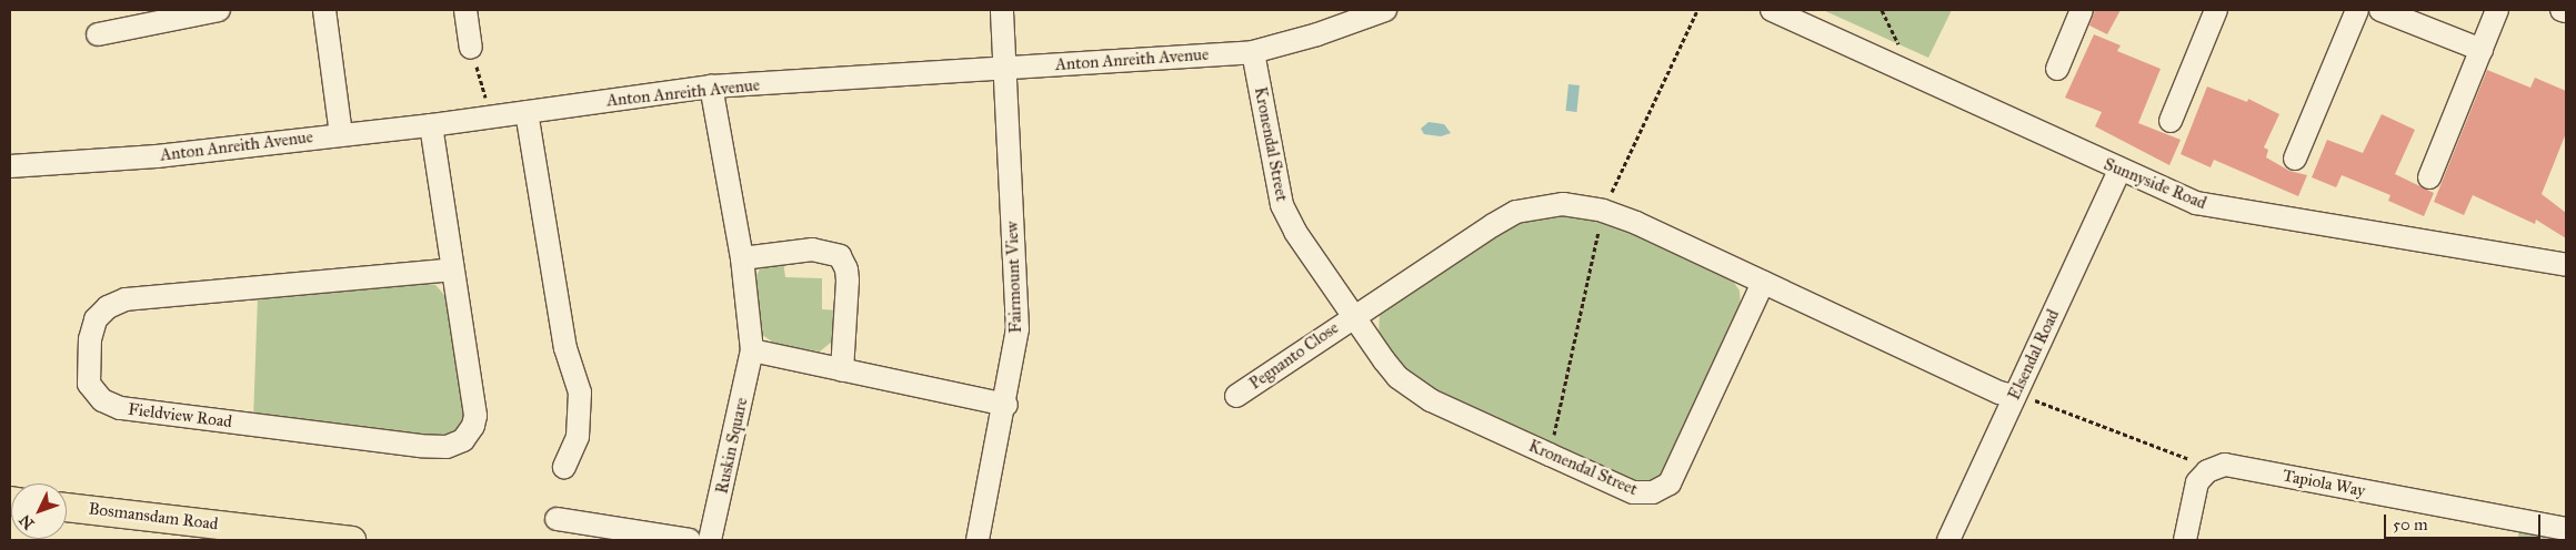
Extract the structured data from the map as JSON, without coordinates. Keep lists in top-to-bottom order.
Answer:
{
  "streets": {
    "main road": ["Bosmansdam Road"],
    "street": [
      "Anton Anreith Avenue",
      "Kronendal Street",
      "Sunnyside Road",
      "Fairmount View",
      "Elsendal Road",
      "Pegnanto Close",
      "Fieldview Road",
      "Ruskin Square",
      "Tapiola Way"
    ]
  },
  "crossings": [
    ["Anton Anreith Avenue", "Kronendal Street"],
    ["Anton Anreith Avenue", "Fairmount View"],
    ["Anton Anreith Avenue", "Fieldview Road"],
    ["Anton Anreith Avenue", "Ruskin Square"],
    ["Kronendal Street", "Pegnanto Close"],
    ["Sunnyside Road", "Elsendal Road"]
  ],
  "scale_bar": "50 m",
  "north": "bottom left"
}
